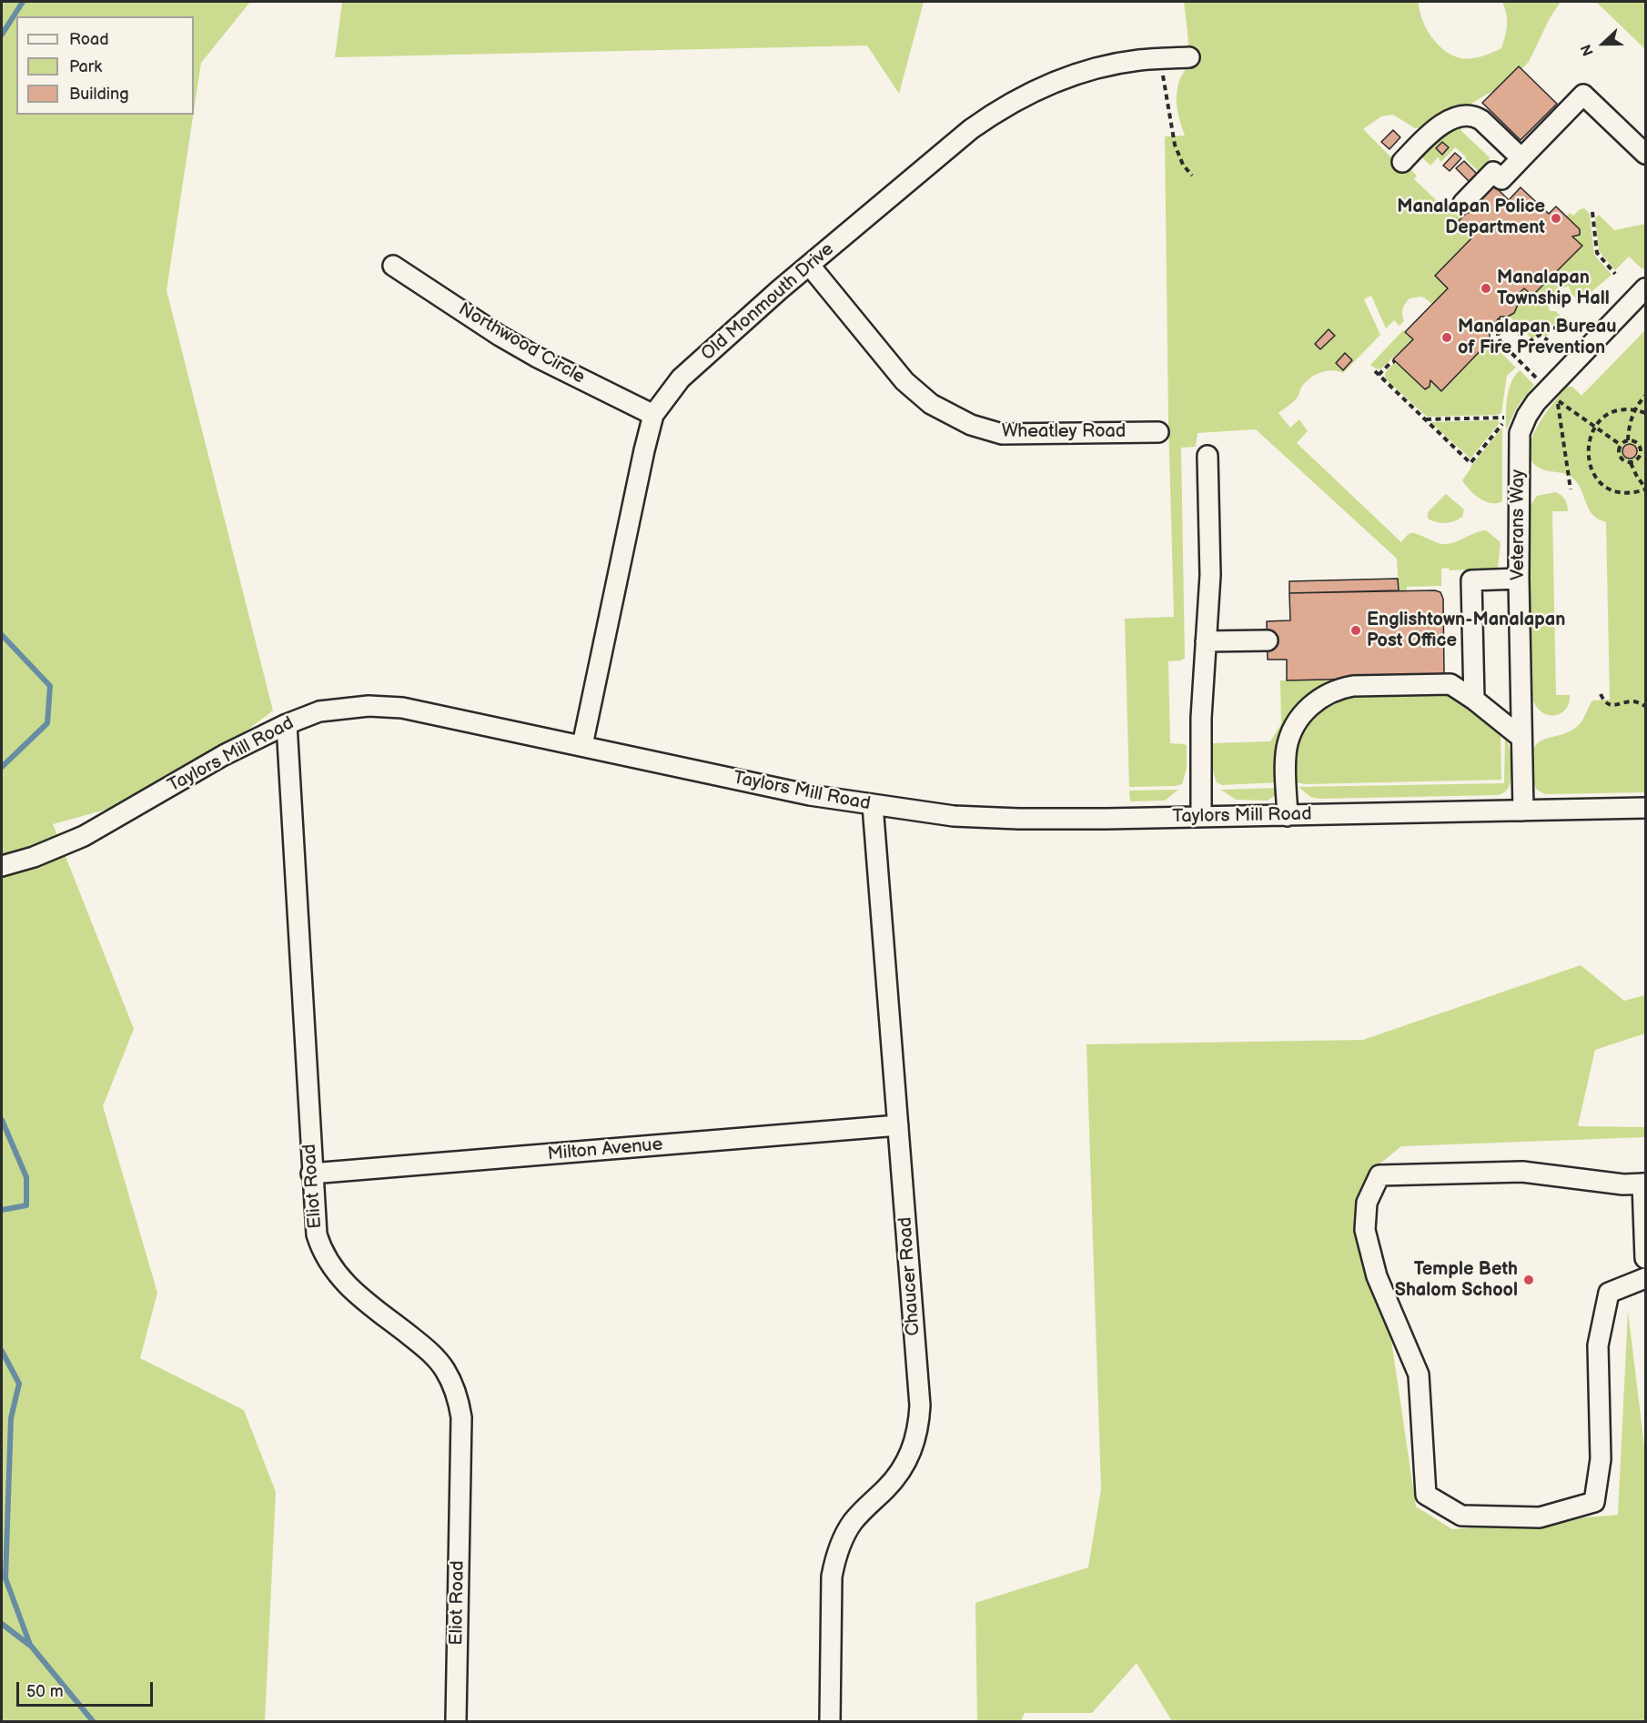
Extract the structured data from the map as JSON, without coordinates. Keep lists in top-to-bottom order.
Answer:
{
  "streets": {
    "street": [
      "Old Monmouth Drive",
      "Northwood Circle",
      "Wheatley Road",
      "Veterans Way",
      "Taylors Mill Road",
      "Milton Avenue",
      "Eliot Road",
      "Chaucer Road"
    ]
  },
  "crossings": [
    ["Old Monmouth Drive", "Northwood Circle"],
    ["Old Monmouth Drive", "Wheatley Road"],
    ["Old Monmouth Drive", "Taylors Mill Road"],
    ["Veterans Way", "Taylors Mill Road"],
    ["Taylors Mill Road", "Eliot Road"],
    ["Taylors Mill Road", "Chaucer Road"],
    ["Milton Avenue", "Eliot Road"],
    ["Milton Avenue", "Chaucer Road"]
  ],
  "places": [
    "Manalapan Police Department",
    "Manalapan Township Hall",
    "Manalapan Bureau of Fire Prevention",
    "Englishtown-Manalapan Post Office",
    "Temple Beth Shalom School"
  ],
  "legend": ["Road", "Park", "Building"],
  "scale_bar": "50 m",
  "north": "left"
}
